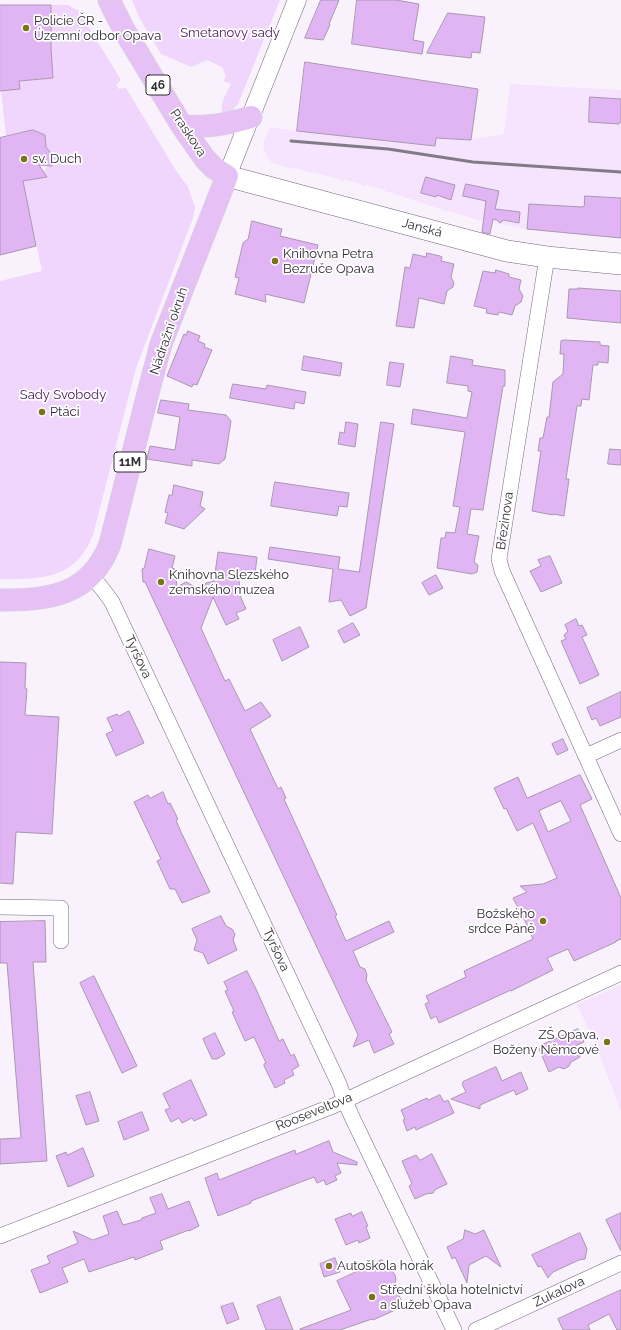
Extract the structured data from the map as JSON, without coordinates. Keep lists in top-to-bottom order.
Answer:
{
  "streets": {
    "main road": [
      "46",
      "Praskova",
      "Janská",
      "Nádražní okruh",
      "11M"
    ],
    "street": [
      "Březinova",
      "Tyršova",
      "Rooseveltova",
      "Zukalova"
    ]
  },
  "crossings": [
    ["Praskova", "Janská"],
    ["Praskova", "Nádražní okruh"],
    ["Janská", "Nádražní okruh"],
    ["Janská", "Březinova"],
    ["Nádražní okruh", "Tyršova"],
    ["Tyršova", "Rooseveltova"]
  ],
  "parks": ["Smetanovy sady", "Sady Svobody"],
  "places": [
    "Policie ČR - Územní odbor Opava",
    "sv. Duch",
    "Knihovna Petra Bezruče Opava",
    "Ptáci",
    "Knihovna Slezského zemského muzea",
    "Božského srdce Páně",
    "ZŠ Opava, Boženy Němcové",
    "Autoškola horák",
    "Střední škola hotelnictví a služeb Opava"
  ]
}
